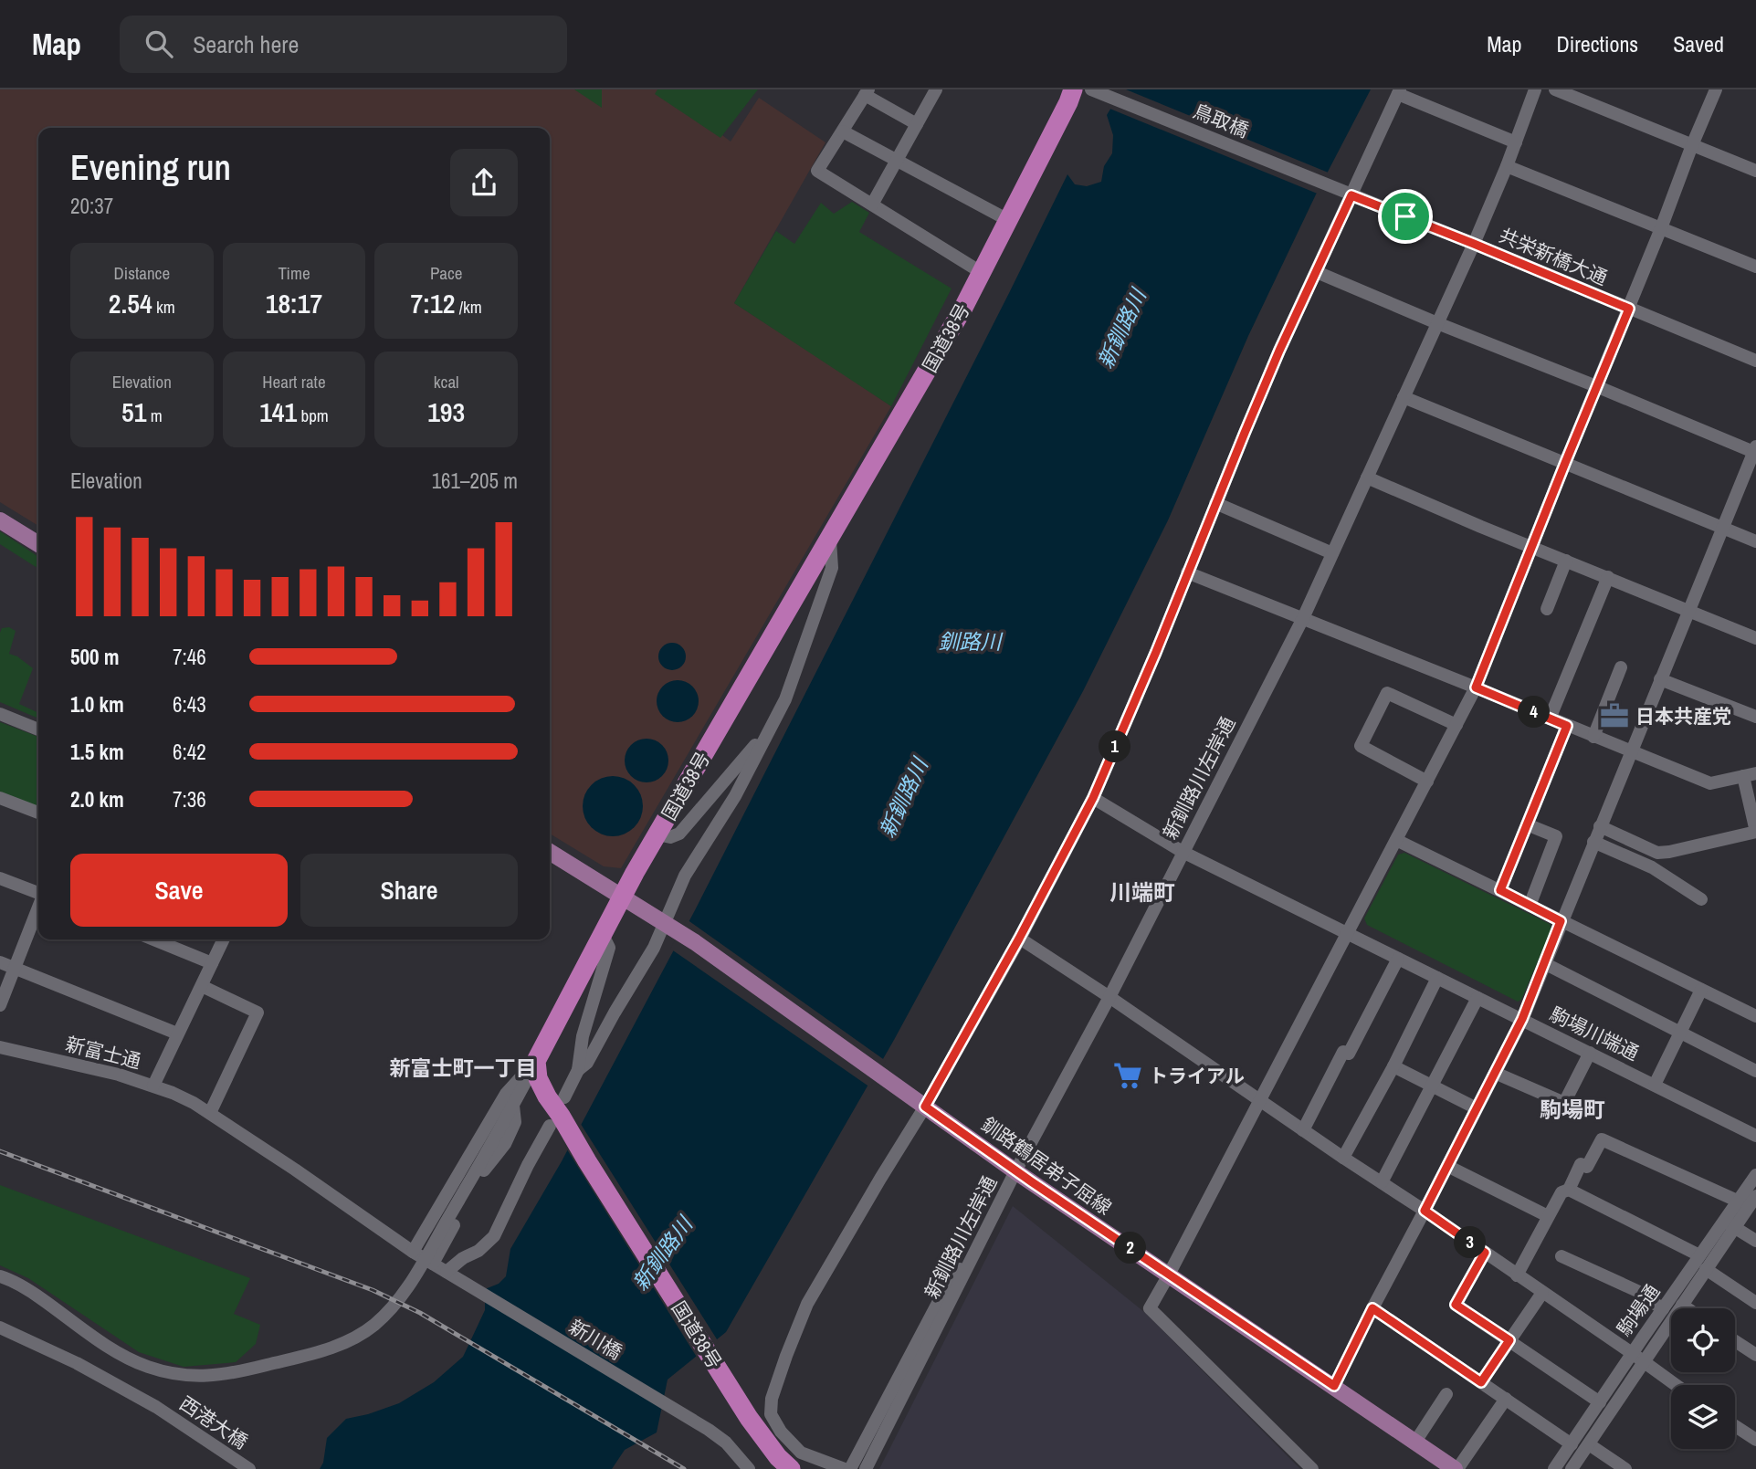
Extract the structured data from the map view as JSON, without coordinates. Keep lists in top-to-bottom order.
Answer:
{
  "streets": {
    "highway": ["国道38号"],
    "main road": ["釧路鶴居弟子屈線"],
    "street": [
      "鳥取橋",
      "共栄新橋大通",
      "新釧路川左岸通",
      "駒場川端通",
      "新富士通",
      "駒場通",
      "新川橋",
      "西港大橋"
    ]
  },
  "crossings": [
    ["鳥取橋", "共栄新橋大通"],
    ["共栄新橋大通", "新釧路川左岸通"],
    ["国道38号", "釧路鶴居弟子屈線"],
    ["新釧路川左岸通", "駒場川端通"],
    ["新釧路川左岸通", "釧路鶴居弟子屈線"],
    ["新富士通", "新川橋"]
  ],
  "districts": ["川端町", "新富士町一丁目", "駒場町"],
  "water": ["新釧路川", "釧路川"],
  "places": {
    "office": ["日本共産党"],
    "supermarket": ["トライアル"]
  },
  "page": {
    "header": "Map",
    "search": "Search here",
    "nav": ["Map", "Directions", "Saved"],
    "heading": ["Evening run", "20:37"],
    "stats": [
      ["Distance", "2.54 km"],
      ["Time", "18:17"],
      ["Pace", "7:12 /km"],
      ["Elevation", "51 m"],
      ["Heart rate", "141 bpm"],
      ["kcal", "193"]
    ],
    "chart": ["Elevation", "161–205 m"],
    "list": [
      {
        "name": "500 m",
        "note": "7:46"
      },
      {
        "name": "1.0 km",
        "note": "6:43"
      },
      {
        "name": "1.5 km",
        "note": "6:42"
      },
      {
        "name": "2.0 km",
        "note": "7:36"
      }
    ],
    "pins": [
      "4",
      "1",
      "3",
      "2"
    ],
    "buttons": ["Save", "Share"]
  }
}
